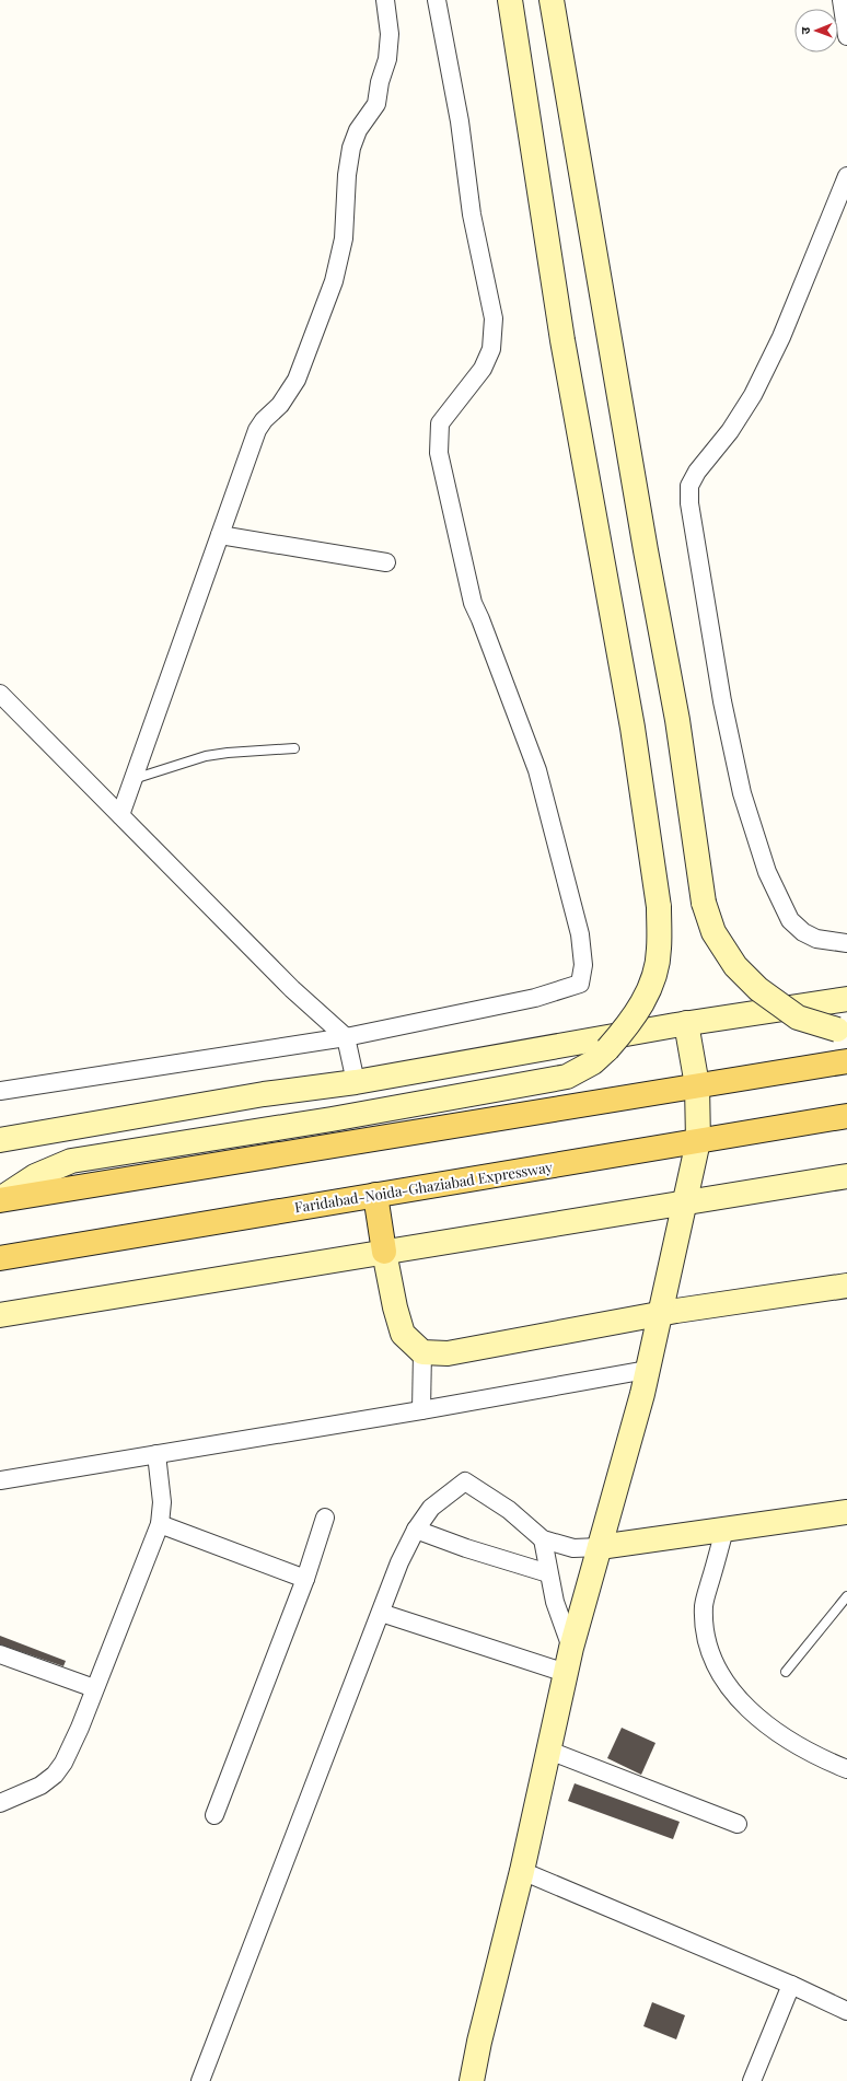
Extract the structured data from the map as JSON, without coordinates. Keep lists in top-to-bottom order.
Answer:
{
  "streets": {
    "main road": ["Faridabad-Noida-Ghaziabad Expressway"]
  },
  "north": "left"
}
